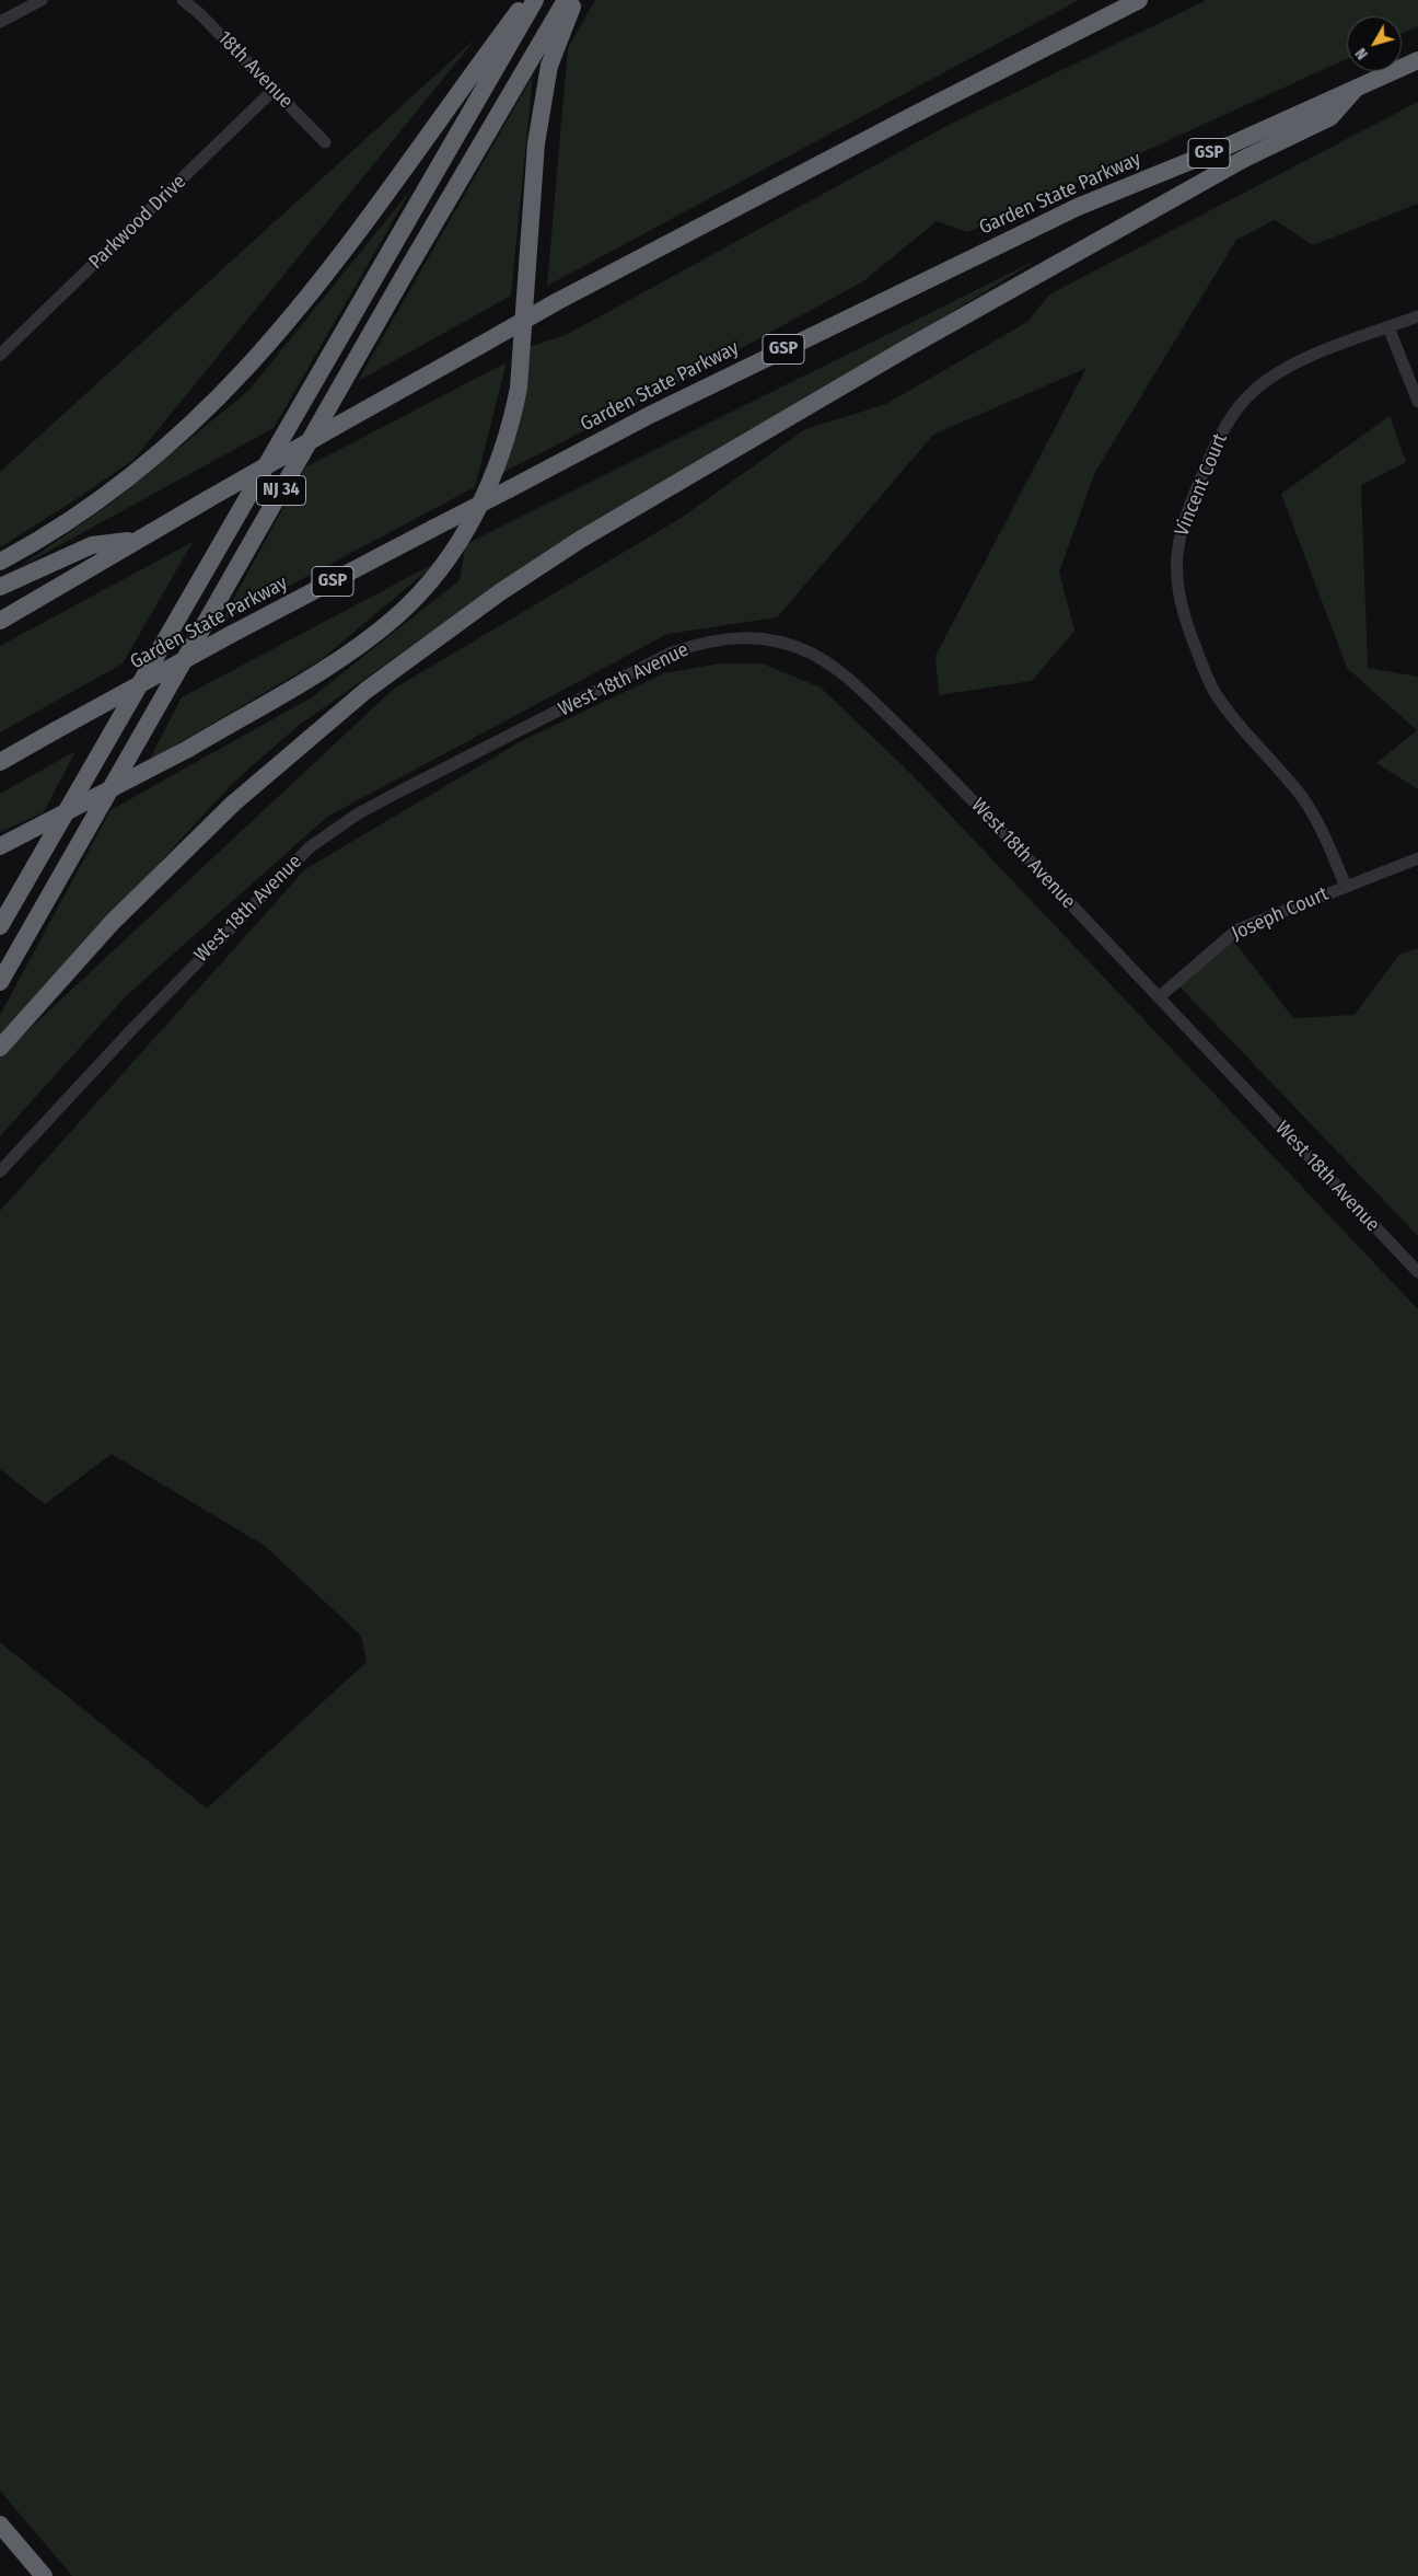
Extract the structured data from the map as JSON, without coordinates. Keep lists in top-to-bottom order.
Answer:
{
  "streets": {
    "highway": ["GSP", "Garden State Parkway", "NJ 34"],
    "street": [
      "18th Avenue",
      "Parkwood Drive",
      "Vincent Court",
      "West 18th Avenue",
      "Joseph Court"
    ]
  },
  "crossings": [
    ["18th Avenue", "Parkwood Drive"],
    ["Vincent Court", "Joseph Court"],
    ["West 18th Avenue", "Joseph Court"]
  ],
  "north": "bottom left"
}
